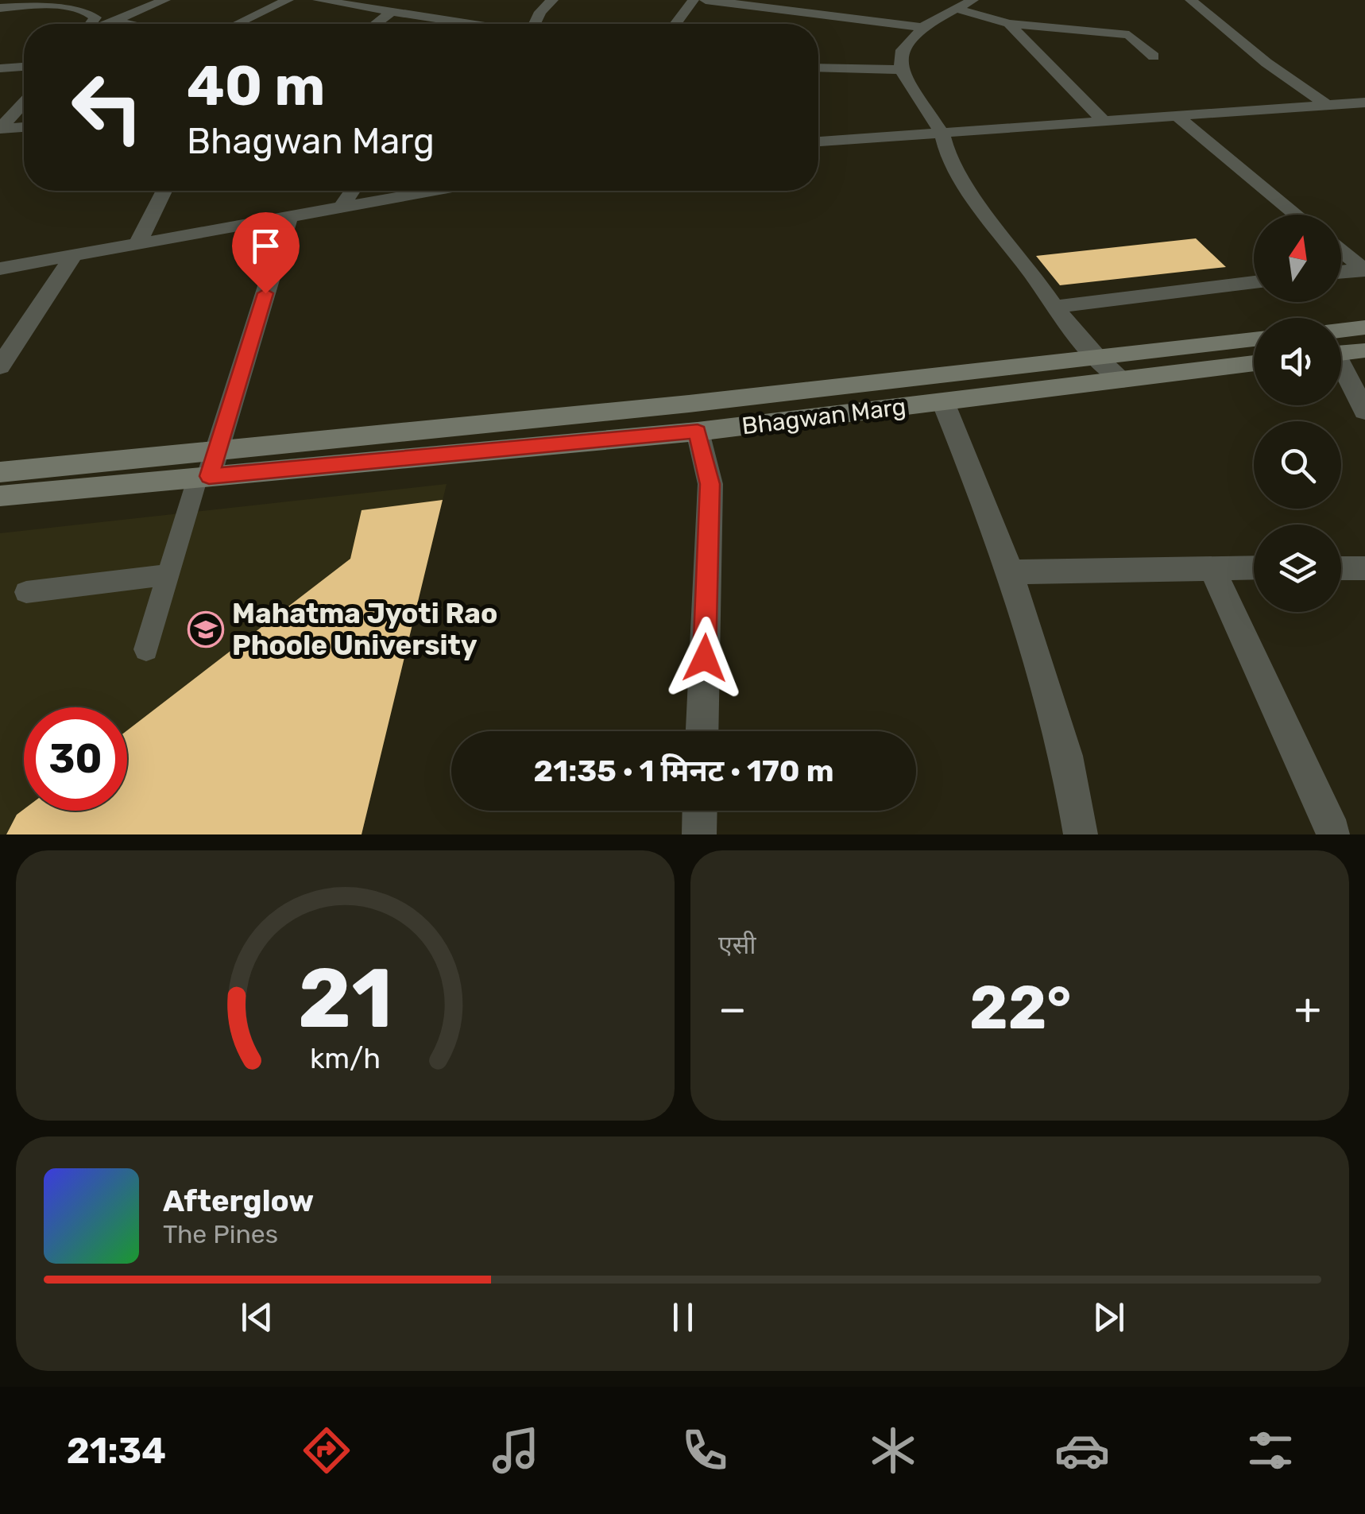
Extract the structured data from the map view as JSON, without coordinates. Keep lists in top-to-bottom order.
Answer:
{
  "streets": {
    "street": ["Bhagwan Marg"]
  },
  "places": {
    "school or university": ["Mahatma Jyoti Rao Phoole University"]
  },
  "north": "top",
  "page": {
    "turn": ["40 m", "Bhagwan Marg"],
    "limit": "30",
    "trip": "21:35 · 1 मिनट · 170 m",
    "tile": "एसी",
    "heat": ["−", "22°", "+"],
    "song": ["Afterglow", "The Pines"],
    "tabs": "21:34",
    "gauge": ["21", "km/h"]
  }
}
